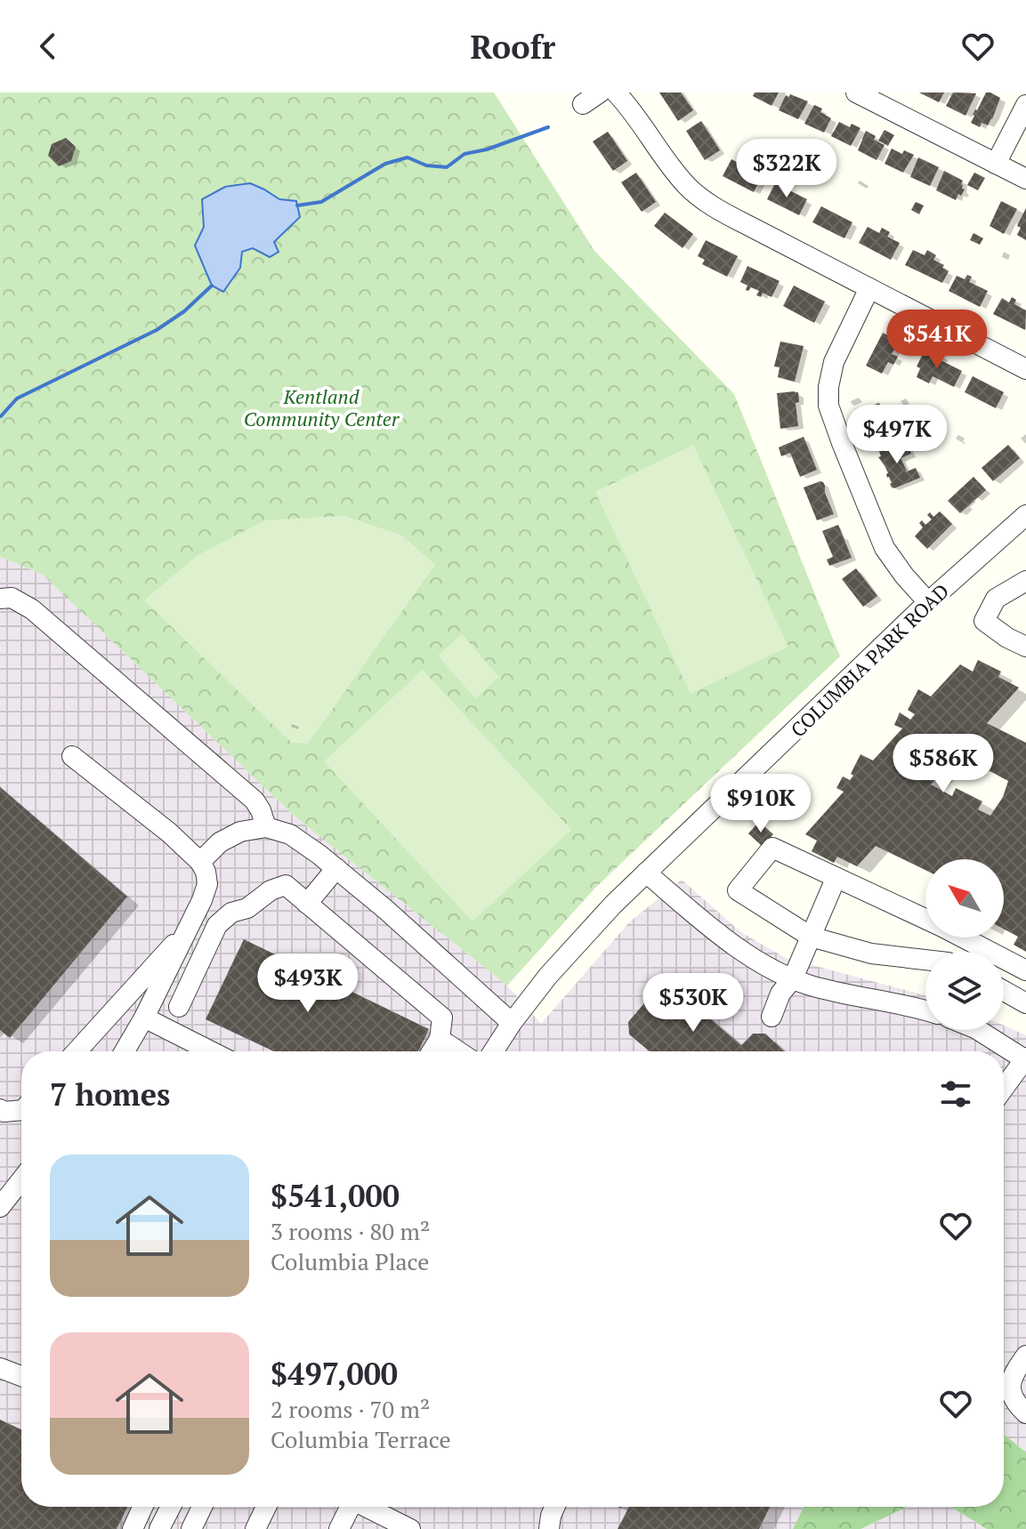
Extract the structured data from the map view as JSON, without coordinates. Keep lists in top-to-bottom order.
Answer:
{
  "streets": {
    "street": ["COLUMBIA PARK ROAD"]
  },
  "parks": ["Kentland Community Center"],
  "north": "top left",
  "page": {
    "header": "Roofr",
    "price": [
      "$322K",
      "$541K",
      "$497K",
      "$586K",
      "$910K",
      "$493K",
      "$530K"
    ],
    "heading": "7 homes",
    "list": [
      {
        "name": "$541,000",
        "note": "3 rooms · 80 m² · Columbia Place"
      },
      {
        "name": "$497,000",
        "note": "2 rooms · 70 m² · Columbia Terrace"
      }
    ]
  }
}
